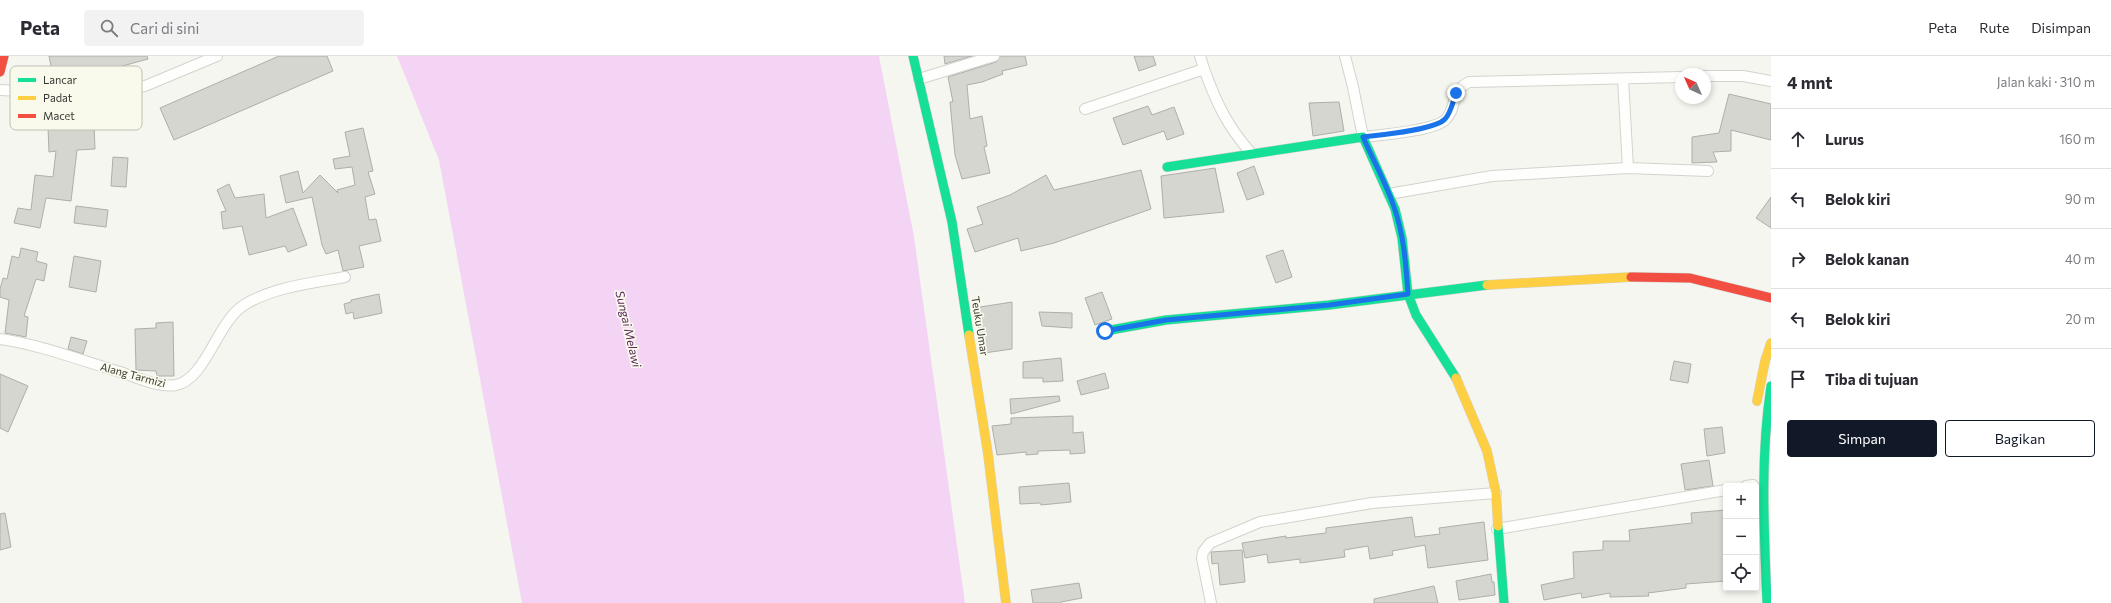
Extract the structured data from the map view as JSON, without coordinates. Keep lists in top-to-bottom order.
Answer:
{
  "streets": {
    "main road": ["Teuku Umar"],
    "street": ["Alang Tarmizi"]
  },
  "water": ["Sungai Melawi"],
  "legend": ["Lancar", "Padat", "Macet"],
  "north": "top left",
  "page": {
    "header": "Peta",
    "search": "Cari di sini",
    "nav": ["Peta", "Rute", "Disimpan"],
    "heading": ["4 mnt", "Jalan kaki · 310 m"],
    "list": [
      ["Lurus", "160 m"],
      ["Belok kiri", "90 m"],
      ["Belok kanan", "40 m"],
      ["Belok kiri", "20 m"],
      "Tiba di tujuan"
    ],
    "buttons": ["Simpan", "Bagikan"],
    "map_buttons": ["+", "−"]
  }
}
